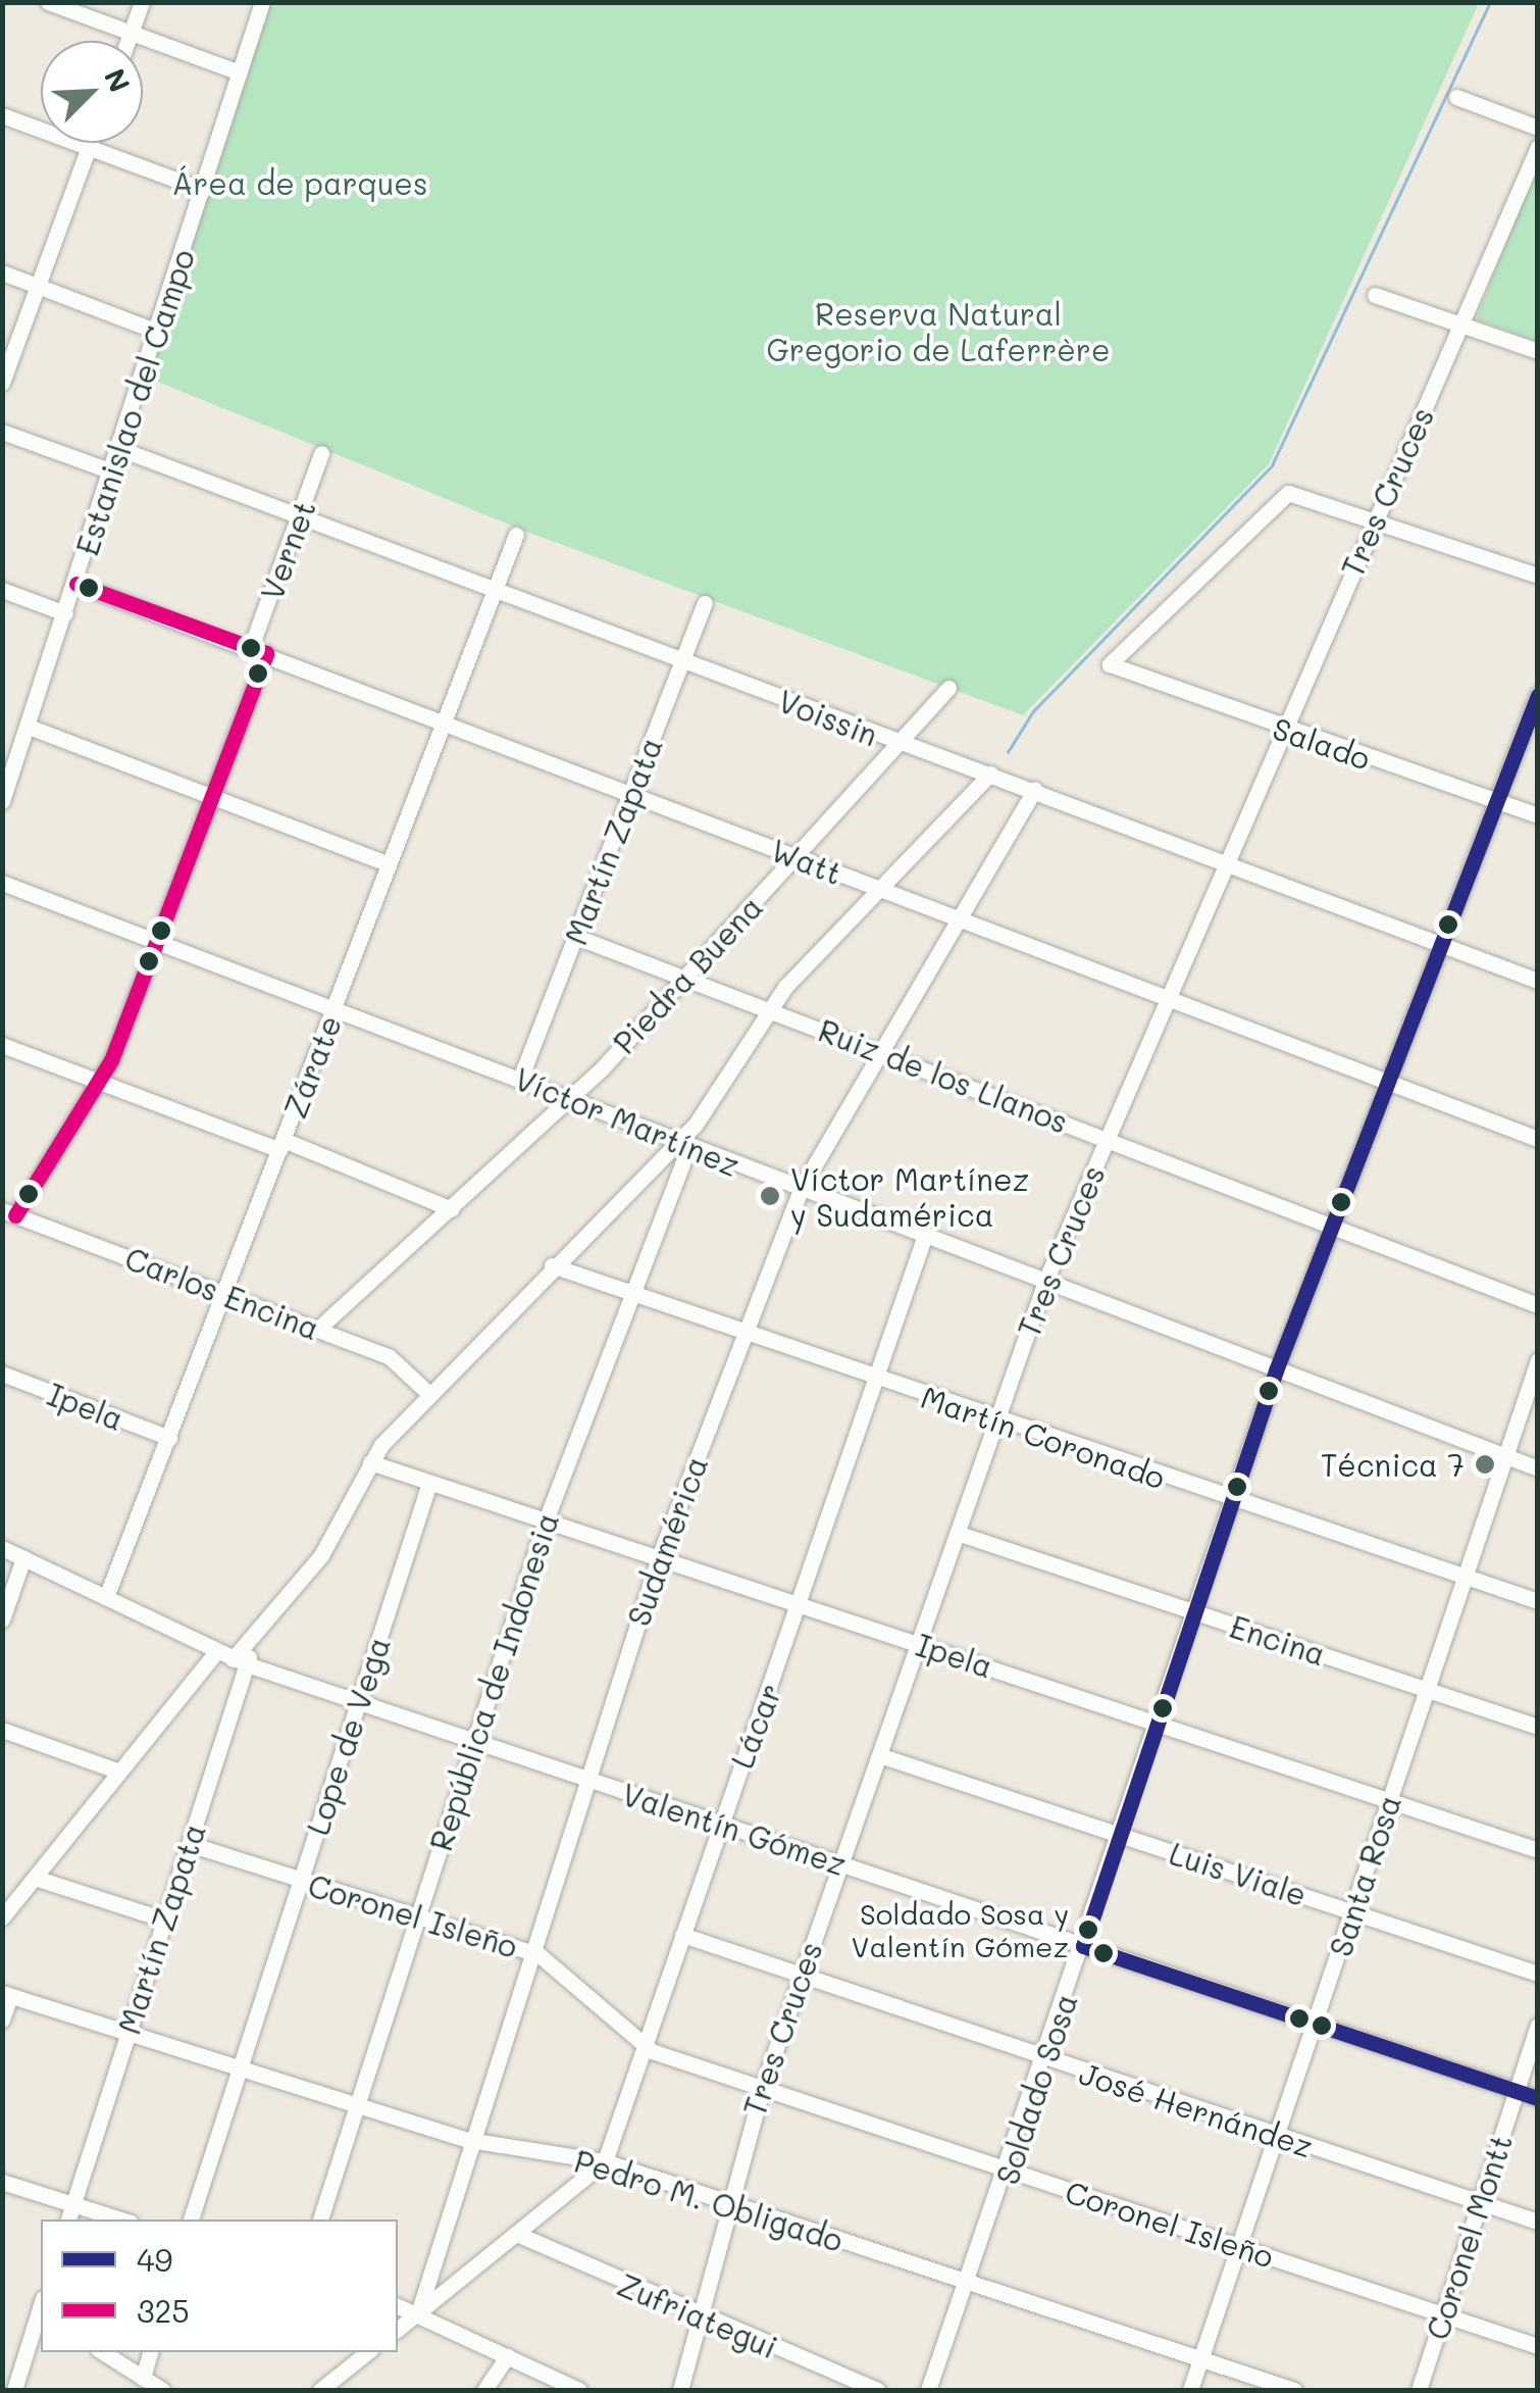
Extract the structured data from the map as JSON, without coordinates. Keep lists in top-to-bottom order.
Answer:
{
  "streets": {
    "street": [
      "Estanislao del Campo",
      "Tres Cruces",
      "Vernet",
      "Voissin",
      "Salado",
      "Martín Zapata",
      "Watt",
      "Piedra Buena",
      "Zárate",
      "Ruiz de los Llanos",
      "Víctor Martínez",
      "Carlos Encina",
      "Ipela",
      "Martín Coronado",
      "Sudamérica",
      "Encina",
      "República de Indonesia",
      "Lácar",
      "Lope de Vega",
      "Valentín Gómez",
      "Luis Viale",
      "Santa Rosa",
      "Coronel Isleño",
      "Soldado Sosa",
      "José Hernández",
      "Pedro M. Obligado",
      "Coronel Montt",
      "Zufriategui"
    ]
  },
  "crossings": [
    ["Estanislao del Campo", "Voissin"],
    ["Estanislao del Campo", "Watt"],
    ["Tres Cruces", "Voissin"],
    ["Tres Cruces", "Salado"],
    ["Tres Cruces", "Watt"],
    ["Tres Cruces", "Ruiz de los Llanos"],
    ["Tres Cruces", "Víctor Martínez"],
    ["Tres Cruces", "Ipela"],
    ["Tres Cruces", "Martín Coronado"],
    ["Tres Cruces", "Encina"],
    ["Tres Cruces", "Valentín Gómez"],
    ["Tres Cruces", "Luis Viale"],
    ["Tres Cruces", "Coronel Isleño"],
    ["Tres Cruces", "José Hernández"],
    ["Tres Cruces", "Pedro M. Obligado"],
    ["Tres Cruces", "Zufriategui"],
    ["Vernet", "Voissin"],
    ["Vernet", "Watt"],
    ["Vernet", "Víctor Martínez"],
    ["Vernet", "Carlos Encina"],
    ["Voissin", "Martín Zapata"],
    ["Voissin", "Piedra Buena"],
    ["Voissin", "Zárate"],
    ["Voissin", "Sudamérica"],
    ["Voissin", "Soldado Sosa"],
    ["Salado", "Soldado Sosa"],
    ["Martín Zapata", "Watt"],
    ["Martín Zapata", "Ruiz de los Llanos"],
    ["Martín Zapata", "Víctor Martínez"],
    ["Martín Zapata", "Ipela"],
    ["Martín Zapata", "Valentín Gómez"],
    ["Martín Zapata", "Coronel Isleño"],
    ["Martín Zapata", "Pedro M. Obligado"],
    ["Watt", "Piedra Buena"],
    ["Watt", "Zárate"],
    ["Watt", "Sudamérica"],
    ["Watt", "Soldado Sosa"],
    ["Piedra Buena", "Ruiz de los Llanos"],
    ["Piedra Buena", "Víctor Martínez"],
    ["Piedra Buena", "Carlos Encina"],
    ["Zárate", "Víctor Martínez"],
    ["Zárate", "Carlos Encina"],
    ["Zárate", "Ipela"],
    ["Zárate", "Valentín Gómez"],
    ["Ruiz de los Llanos", "Sudamérica"],
    ["Ruiz de los Llanos", "Soldado Sosa"],
    ["Víctor Martínez", "Sudamérica"],
    ["Víctor Martínez", "República de Indonesia"],
    ["Víctor Martínez", "Lácar"],
    ["Víctor Martínez", "Santa Rosa"],
    ["Víctor Martínez", "Soldado Sosa"],
    ["Ipela", "Sudamérica"],
    ["Ipela", "República de Indonesia"],
    ["Ipela", "Lácar"],
    ["Ipela", "Lope de Vega"],
    ["Ipela", "Santa Rosa"],
    ["Ipela", "Soldado Sosa"],
    ["Martín Coronado", "Sudamérica"],
    ["Martín Coronado", "República de Indonesia"],
    ["Martín Coronado", "Lácar"],
    ["Martín Coronado", "Santa Rosa"],
    ["Martín Coronado", "Soldado Sosa"],
    ["Sudamérica", "Valentín Gómez"],
    ["Sudamérica", "Coronel Isleño"],
    ["Sudamérica", "Pedro M. Obligado"],
    ["Encina", "Santa Rosa"],
    ["Encina", "Soldado Sosa"],
    ["República de Indonesia", "Valentín Gómez"],
    ["República de Indonesia", "Coronel Isleño"],
    ["República de Indonesia", "Pedro M. Obligado"],
    ["Lácar", "Valentín Gómez"],
    ["Lácar", "Coronel Isleño"],
    ["Lácar", "José Hernández"],
    ["Lácar", "Pedro M. Obligado"],
    ["Lope de Vega", "Valentín Gómez"],
    ["Lope de Vega", "Coronel Isleño"],
    ["Lope de Vega", "Pedro M. Obligado"],
    ["Valentín Gómez", "Santa Rosa"],
    ["Valentín Gómez", "Soldado Sosa"],
    ["Valentín Gómez", "Coronel Montt"],
    ["Luis Viale", "Santa Rosa"],
    ["Luis Viale", "Soldado Sosa"],
    ["Santa Rosa", "Coronel Isleño"],
    ["Santa Rosa", "José Hernández"],
    ["Santa Rosa", "Pedro M. Obligado"],
    ["Coronel Isleño", "Soldado Sosa"],
    ["Coronel Isleño", "Coronel Montt"],
    ["Soldado Sosa", "José Hernández"],
    ["Soldado Sosa", "Pedro M. Obligado"],
    ["José Hernández", "Coronel Montt"]
  ],
  "parks": ["Área de parques", "Reserva Natural Gregorio de Laferrère"],
  "places": ["Víctor Martínez y Sudamérica", "Técnica 7", "Soldado Sosa y Valentín Gómez"],
  "lines": ["transit line 325", "transit line 49"],
  "legend": ["49", "325"],
  "north": "top right"
}
